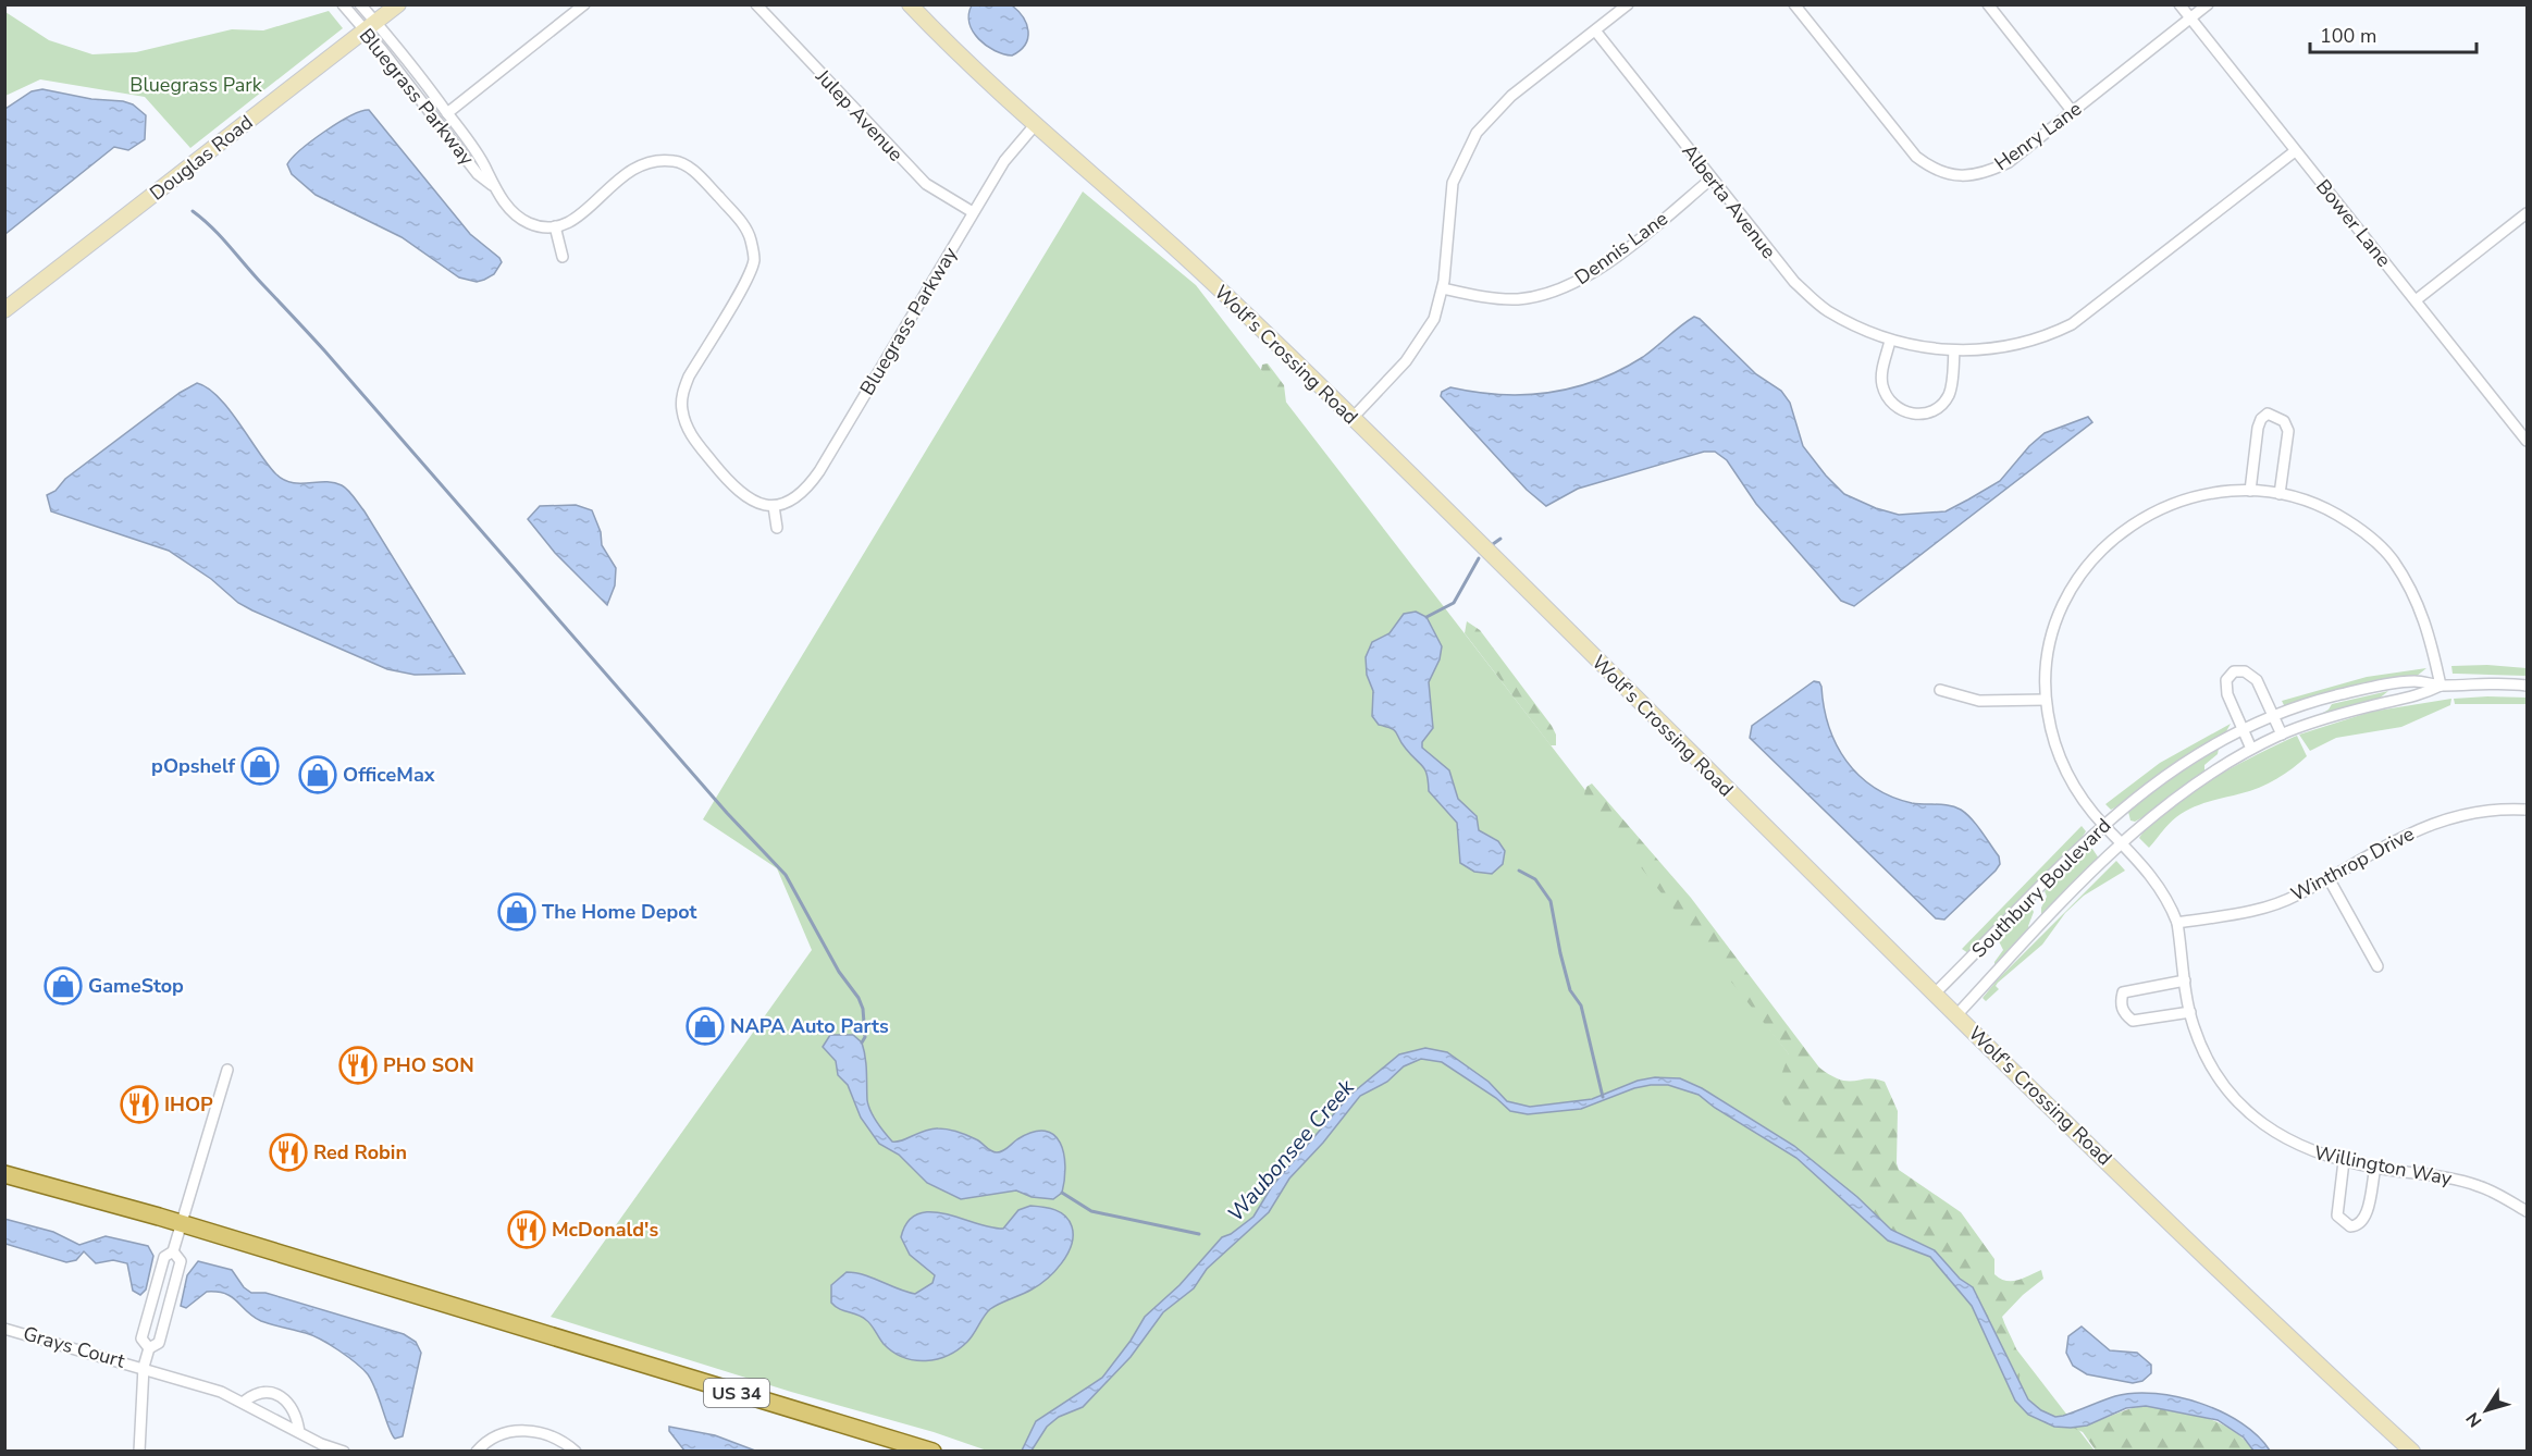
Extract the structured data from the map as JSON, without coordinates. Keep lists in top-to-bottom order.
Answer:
{
  "streets": {
    "main road": ["Douglas Road", "Wolf's Crossing Road", "US 34"],
    "street": [
      "Bluegrass Parkway",
      "Julep Avenue",
      "Henry Lane",
      "Alberta Avenue",
      "Bower Lane",
      "Dennis Lane",
      "Winthrop Drive",
      "Southbury Boulevard",
      "Willington Way",
      "Grays Court"
    ]
  },
  "crossings": [
    ["Bluegrass Parkway", "Julep Avenue"],
    ["Bluegrass Parkway", "Douglas Road"],
    ["Bluegrass Parkway", "Wolf's Crossing Road"],
    ["Henry Lane", "Bower Lane"],
    ["Alberta Avenue", "Bower Lane"],
    ["Alberta Avenue", "Dennis Lane"],
    ["Wolf's Crossing Road", "Southbury Boulevard"],
    ["Winthrop Drive", "Willington Way"],
    ["Southbury Boulevard", "Willington Way"]
  ],
  "water": ["Waubonsee Creek"],
  "parks": ["Bluegrass Park"],
  "places": {
    "shop": [
      "pOpshelf",
      "OfficeMax",
      "The Home Depot",
      "GameStop",
      "NAPA Auto Parts"
    ],
    "restaurant": [
      "PHO SON",
      "IHOP",
      "Red Robin",
      "McDonald's"
    ]
  },
  "scale_bar": "100 m",
  "north": "bottom left"
}
